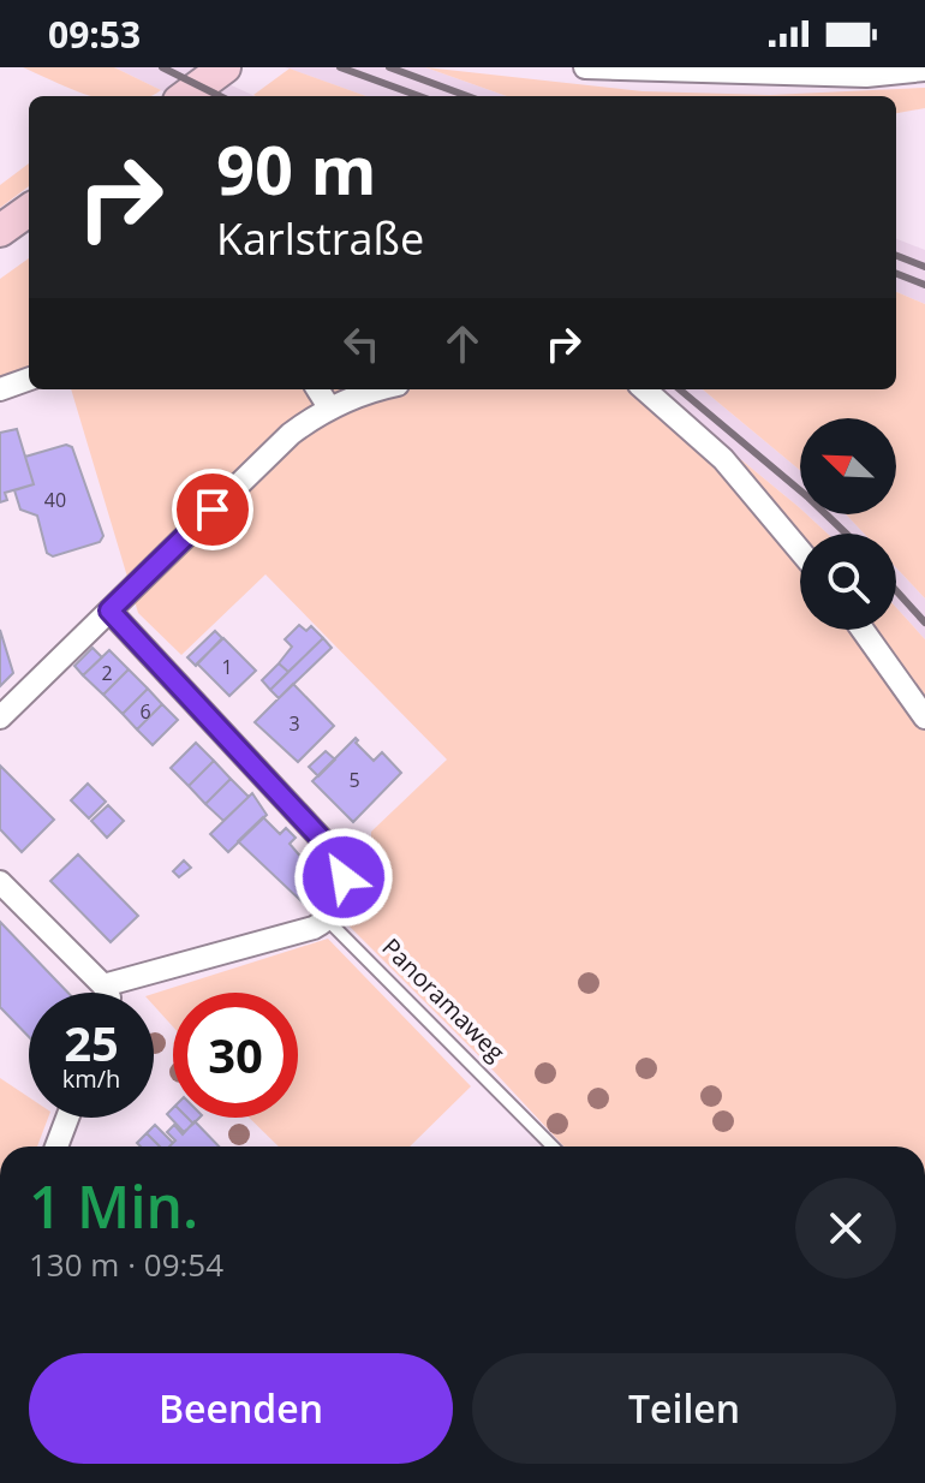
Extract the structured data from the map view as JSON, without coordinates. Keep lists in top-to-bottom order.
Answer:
{
  "streets": {
    "lane": ["Panoramaweg"]
  },
  "house_numbers": [
    "40",
    "1",
    "2",
    "6",
    "3",
    "5"
  ],
  "north": "top left",
  "page": {
    "status": "09:53",
    "turn": ["90 m", "Karlstraße"],
    "speed": "25 km/h",
    "limit": "30",
    "heading": ["1 Min.", "130 m · 09:54"],
    "buttons": ["Beenden", "Teilen"]
  }
}
